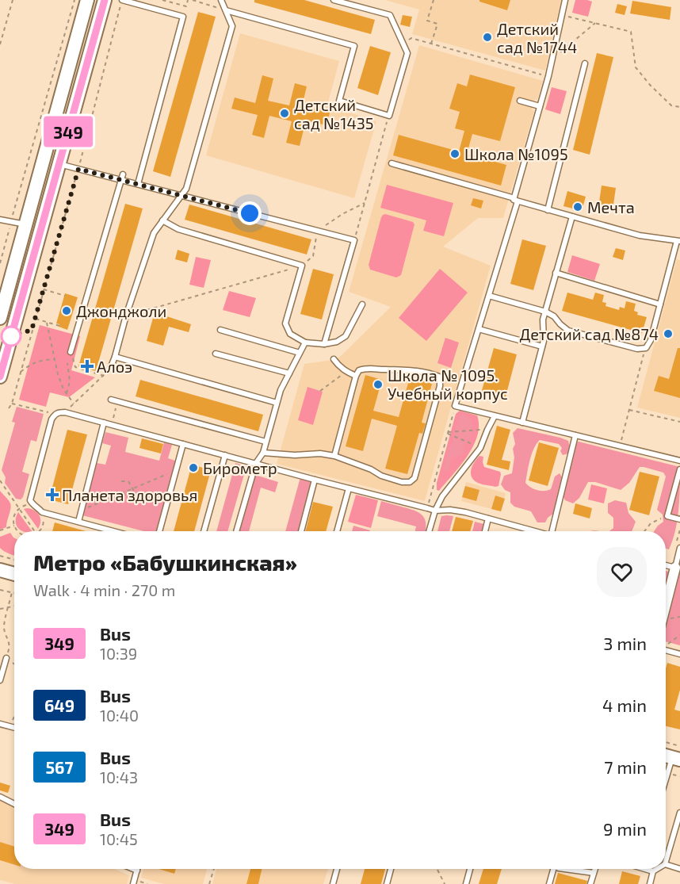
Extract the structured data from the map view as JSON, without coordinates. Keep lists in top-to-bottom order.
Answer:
{
  "places": {
    "other": [
      "Детский сад №1744",
      "Детский сад №1435",
      "Школа №1095",
      "Мечта",
      "Джонджоли",
      "Детский сад №874",
      "Школа № 1095. Учебный корпус",
      "Бирометр"
    ],
    "health": ["Алоэ", "Планета здоровья"]
  },
  "lines": ["bus line 349"],
  "page": {
    "on_map": "349",
    "heading": ["Метро «Бабушкинская»", "Walk · 4 min · 270 m"],
    "list": [
      {
        "mark": "349",
        "name": "Bus",
        "note": "10:39",
        "value": "3 min"
      },
      {
        "mark": "649",
        "name": "Bus",
        "note": "10:40",
        "value": "4 min"
      },
      {
        "mark": "567",
        "name": "Bus",
        "note": "10:43",
        "value": "7 min"
      },
      {
        "mark": "349",
        "name": "Bus",
        "note": "10:45",
        "value": "9 min"
      }
    ]
  }
}
